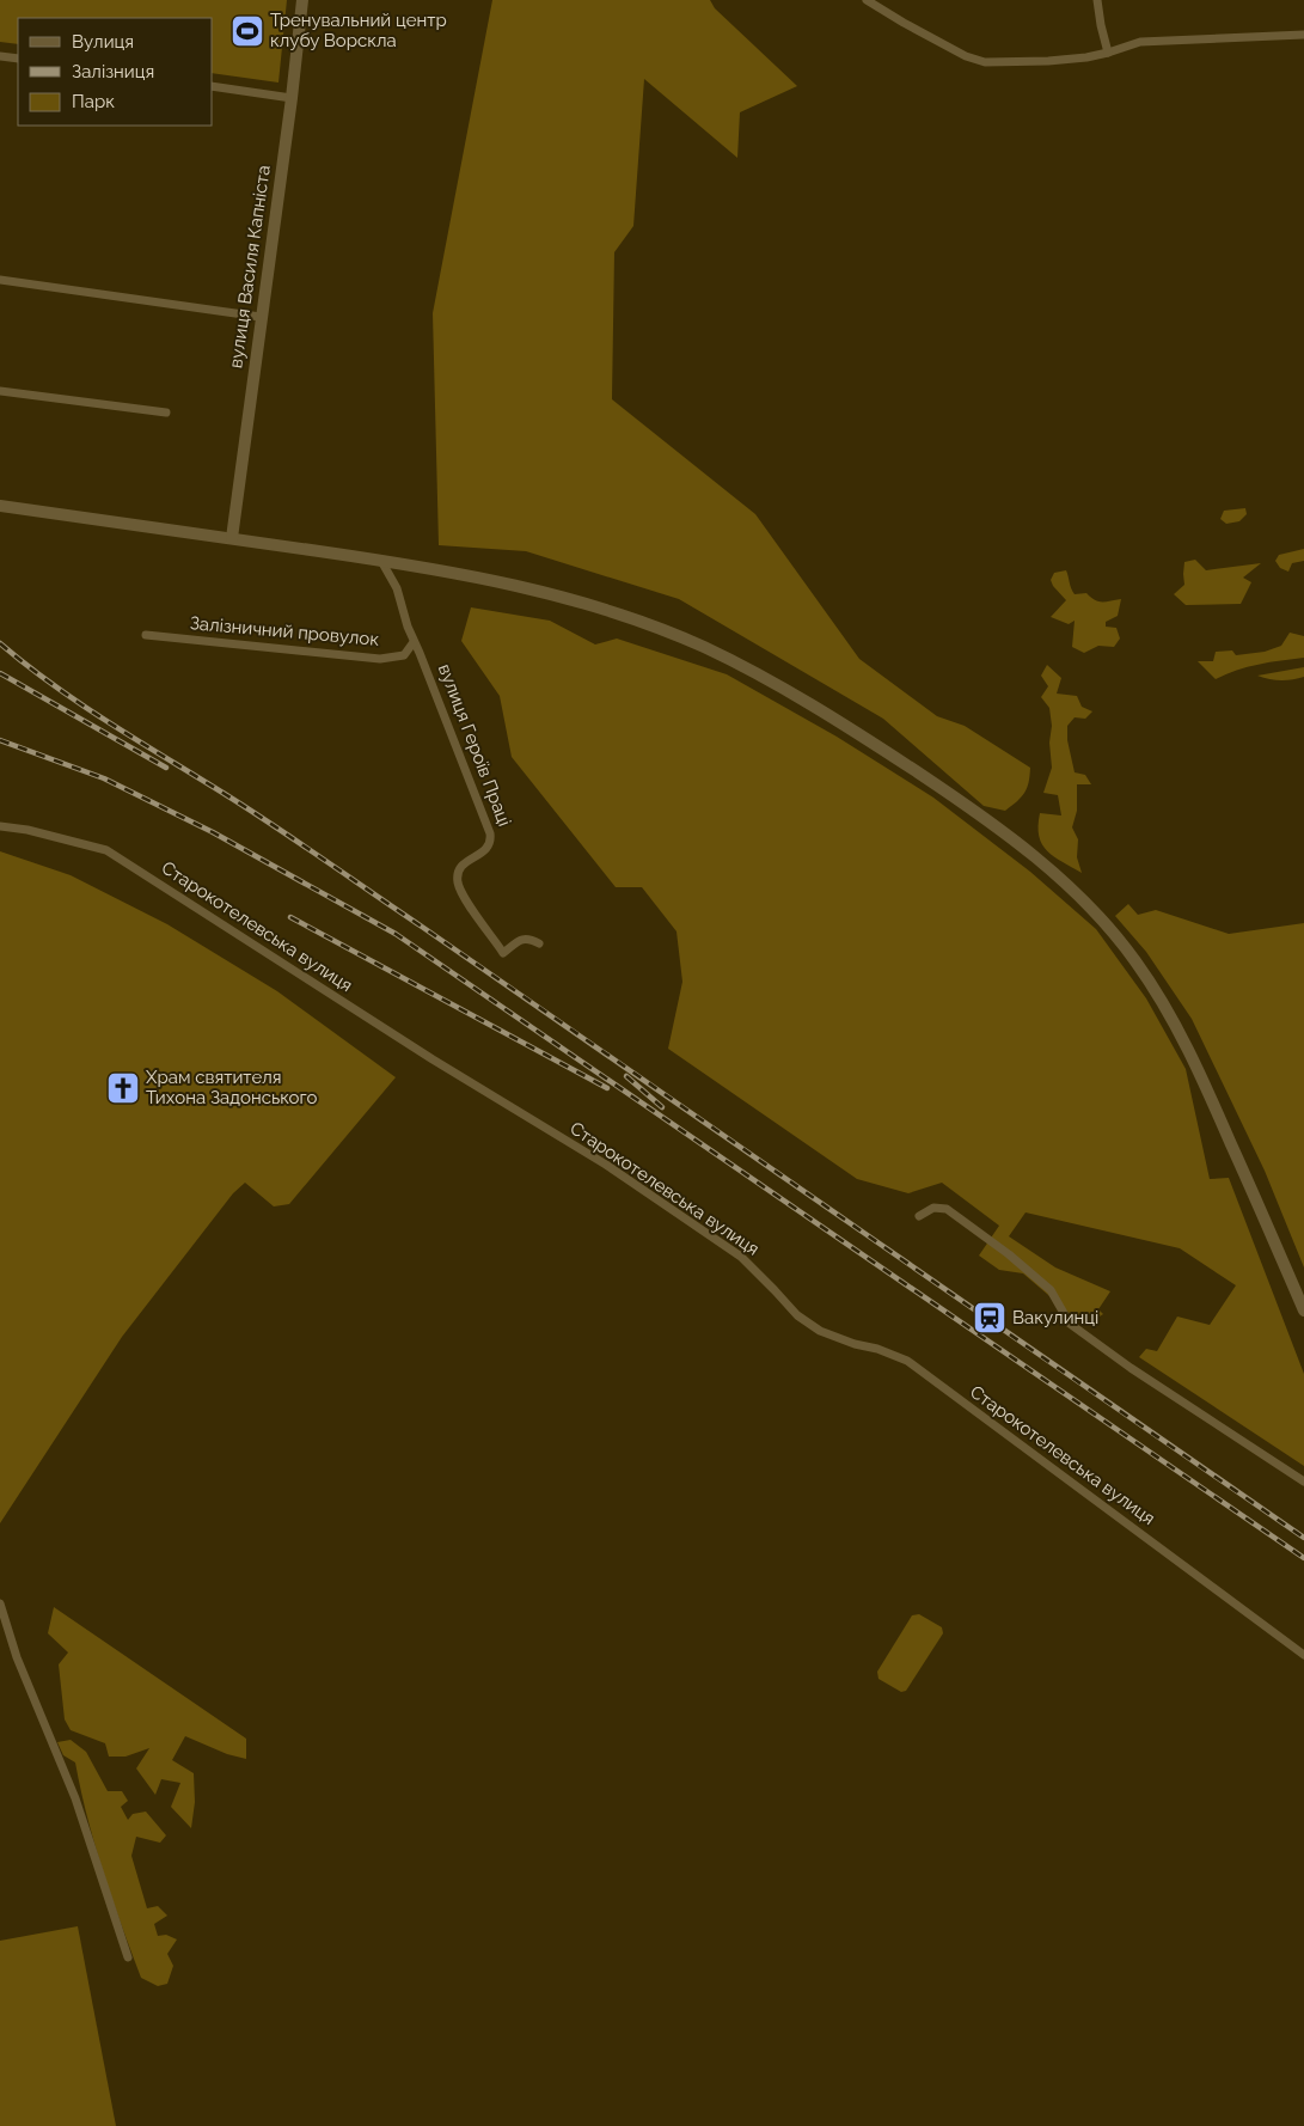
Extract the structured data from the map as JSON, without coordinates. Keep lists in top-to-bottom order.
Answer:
{
  "streets": {
    "main road": ["вулиця Василя Капніста"],
    "street": ["Залізничний провулок", "вулиця Героїв Праці", "Старокотелевська вулиця"]
  },
  "crossings": [
    ["Залізничний провулок", "вулиця Героїв Праці"]
  ],
  "places": {
    "sports": ["Тренувальний центр клубу Ворскла"],
    "church": ["Храм святителя Тихона Задонського"],
    "station": ["Вакулинці"]
  },
  "legend": ["Вулиця", "Залізниця", "Парк"]
}
